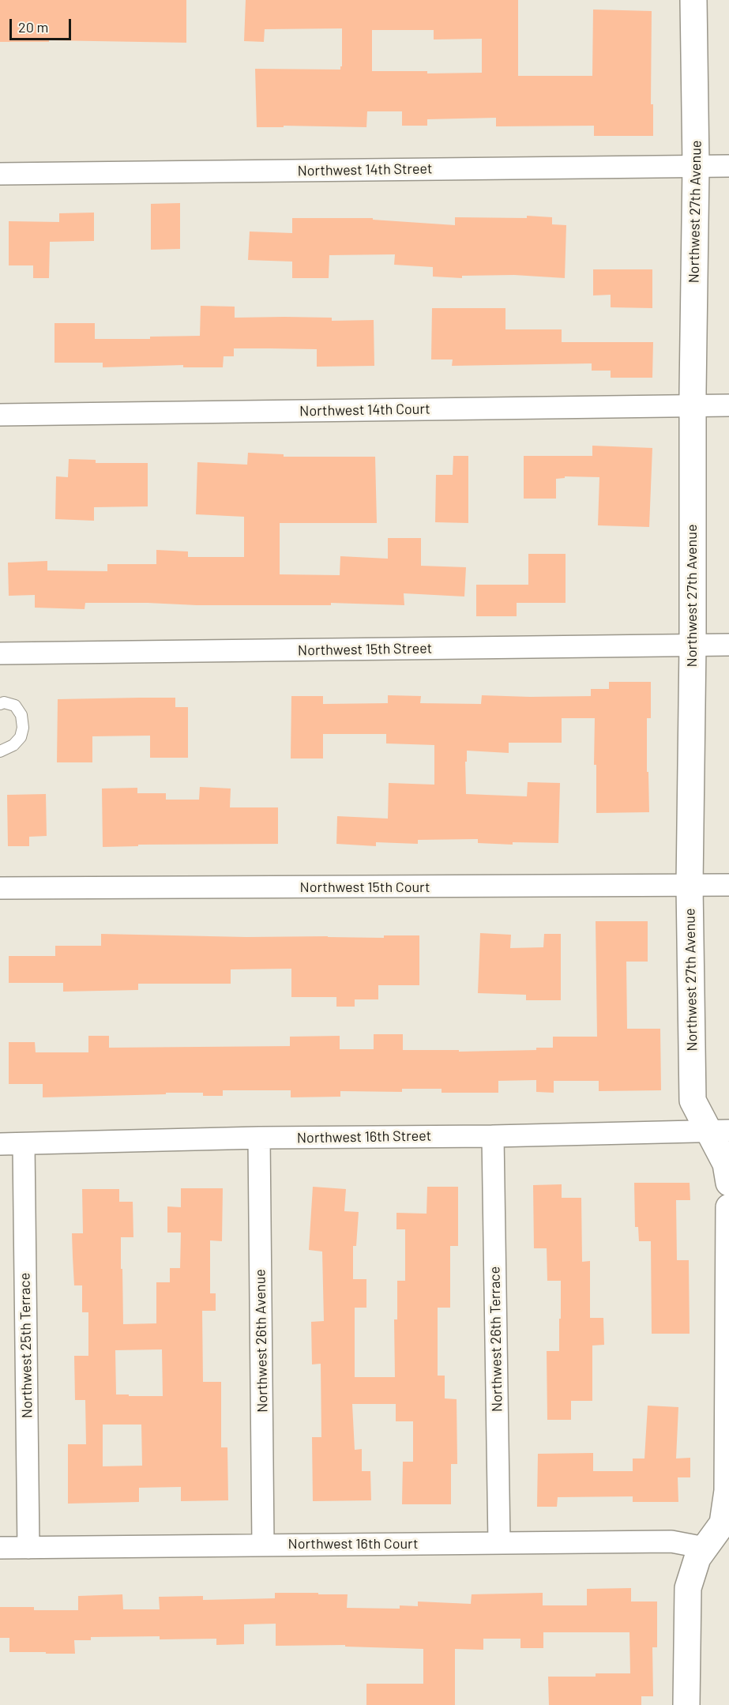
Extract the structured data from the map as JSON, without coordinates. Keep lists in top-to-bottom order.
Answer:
{
  "streets": {
    "street": [
      "Northwest 14th Street",
      "Northwest 27th Avenue",
      "Northwest 14th Court",
      "Northwest 15th Street",
      "Northwest 15th Court",
      "Northwest 16th Street",
      "Northwest 26th Terrace",
      "Northwest 26th Avenue",
      "Northwest 25th Terrace",
      "Northwest 16th Court"
    ]
  },
  "crossings": [
    ["Northwest 14th Street", "Northwest 27th Avenue"],
    ["Northwest 27th Avenue", "Northwest 14th Court"],
    ["Northwest 27th Avenue", "Northwest 15th Street"],
    ["Northwest 27th Avenue", "Northwest 15th Court"],
    ["Northwest 27th Avenue", "Northwest 16th Street"],
    ["Northwest 16th Street", "Northwest 26th Terrace"],
    ["Northwest 16th Street", "Northwest 26th Avenue"],
    ["Northwest 16th Street", "Northwest 25th Terrace"],
    ["Northwest 26th Terrace", "Northwest 16th Court"],
    ["Northwest 26th Avenue", "Northwest 16th Court"],
    ["Northwest 25th Terrace", "Northwest 16th Court"]
  ],
  "scale_bar": "20 m"
}
